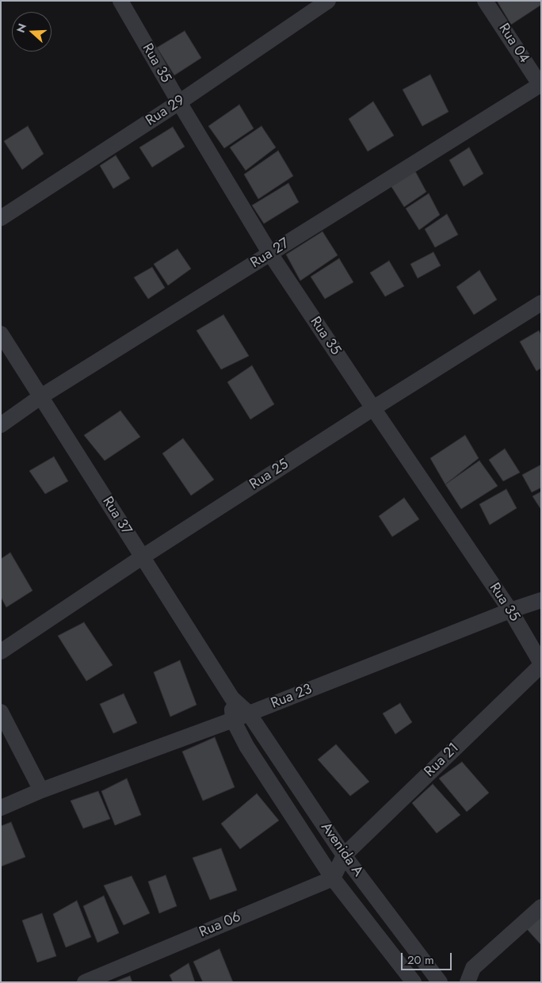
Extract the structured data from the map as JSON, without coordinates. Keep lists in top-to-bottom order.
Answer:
{
  "streets": {
    "street": [
      "Rua 04",
      "Rua 35",
      "Rua 29",
      "Rua 27",
      "Rua 25",
      "Rua 37",
      "Rua 23",
      "Rua 21",
      "Avenida A",
      "Rua 06"
    ]
  },
  "crossings": [
    ["Rua 04", "Rua 27"],
    ["Rua 35", "Rua 29"],
    ["Rua 35", "Rua 27"],
    ["Rua 35", "Rua 25"],
    ["Rua 35", "Rua 23"],
    ["Rua 35", "Rua 21"],
    ["Rua 27", "Rua 37"],
    ["Rua 25", "Rua 37"],
    ["Rua 37", "Rua 23"],
    ["Rua 37", "Avenida A"],
    ["Rua 23", "Avenida A"],
    ["Rua 21", "Avenida A"],
    ["Avenida A", "Rua 06"]
  ],
  "scale_bar": "20 m",
  "north": "left"
}
